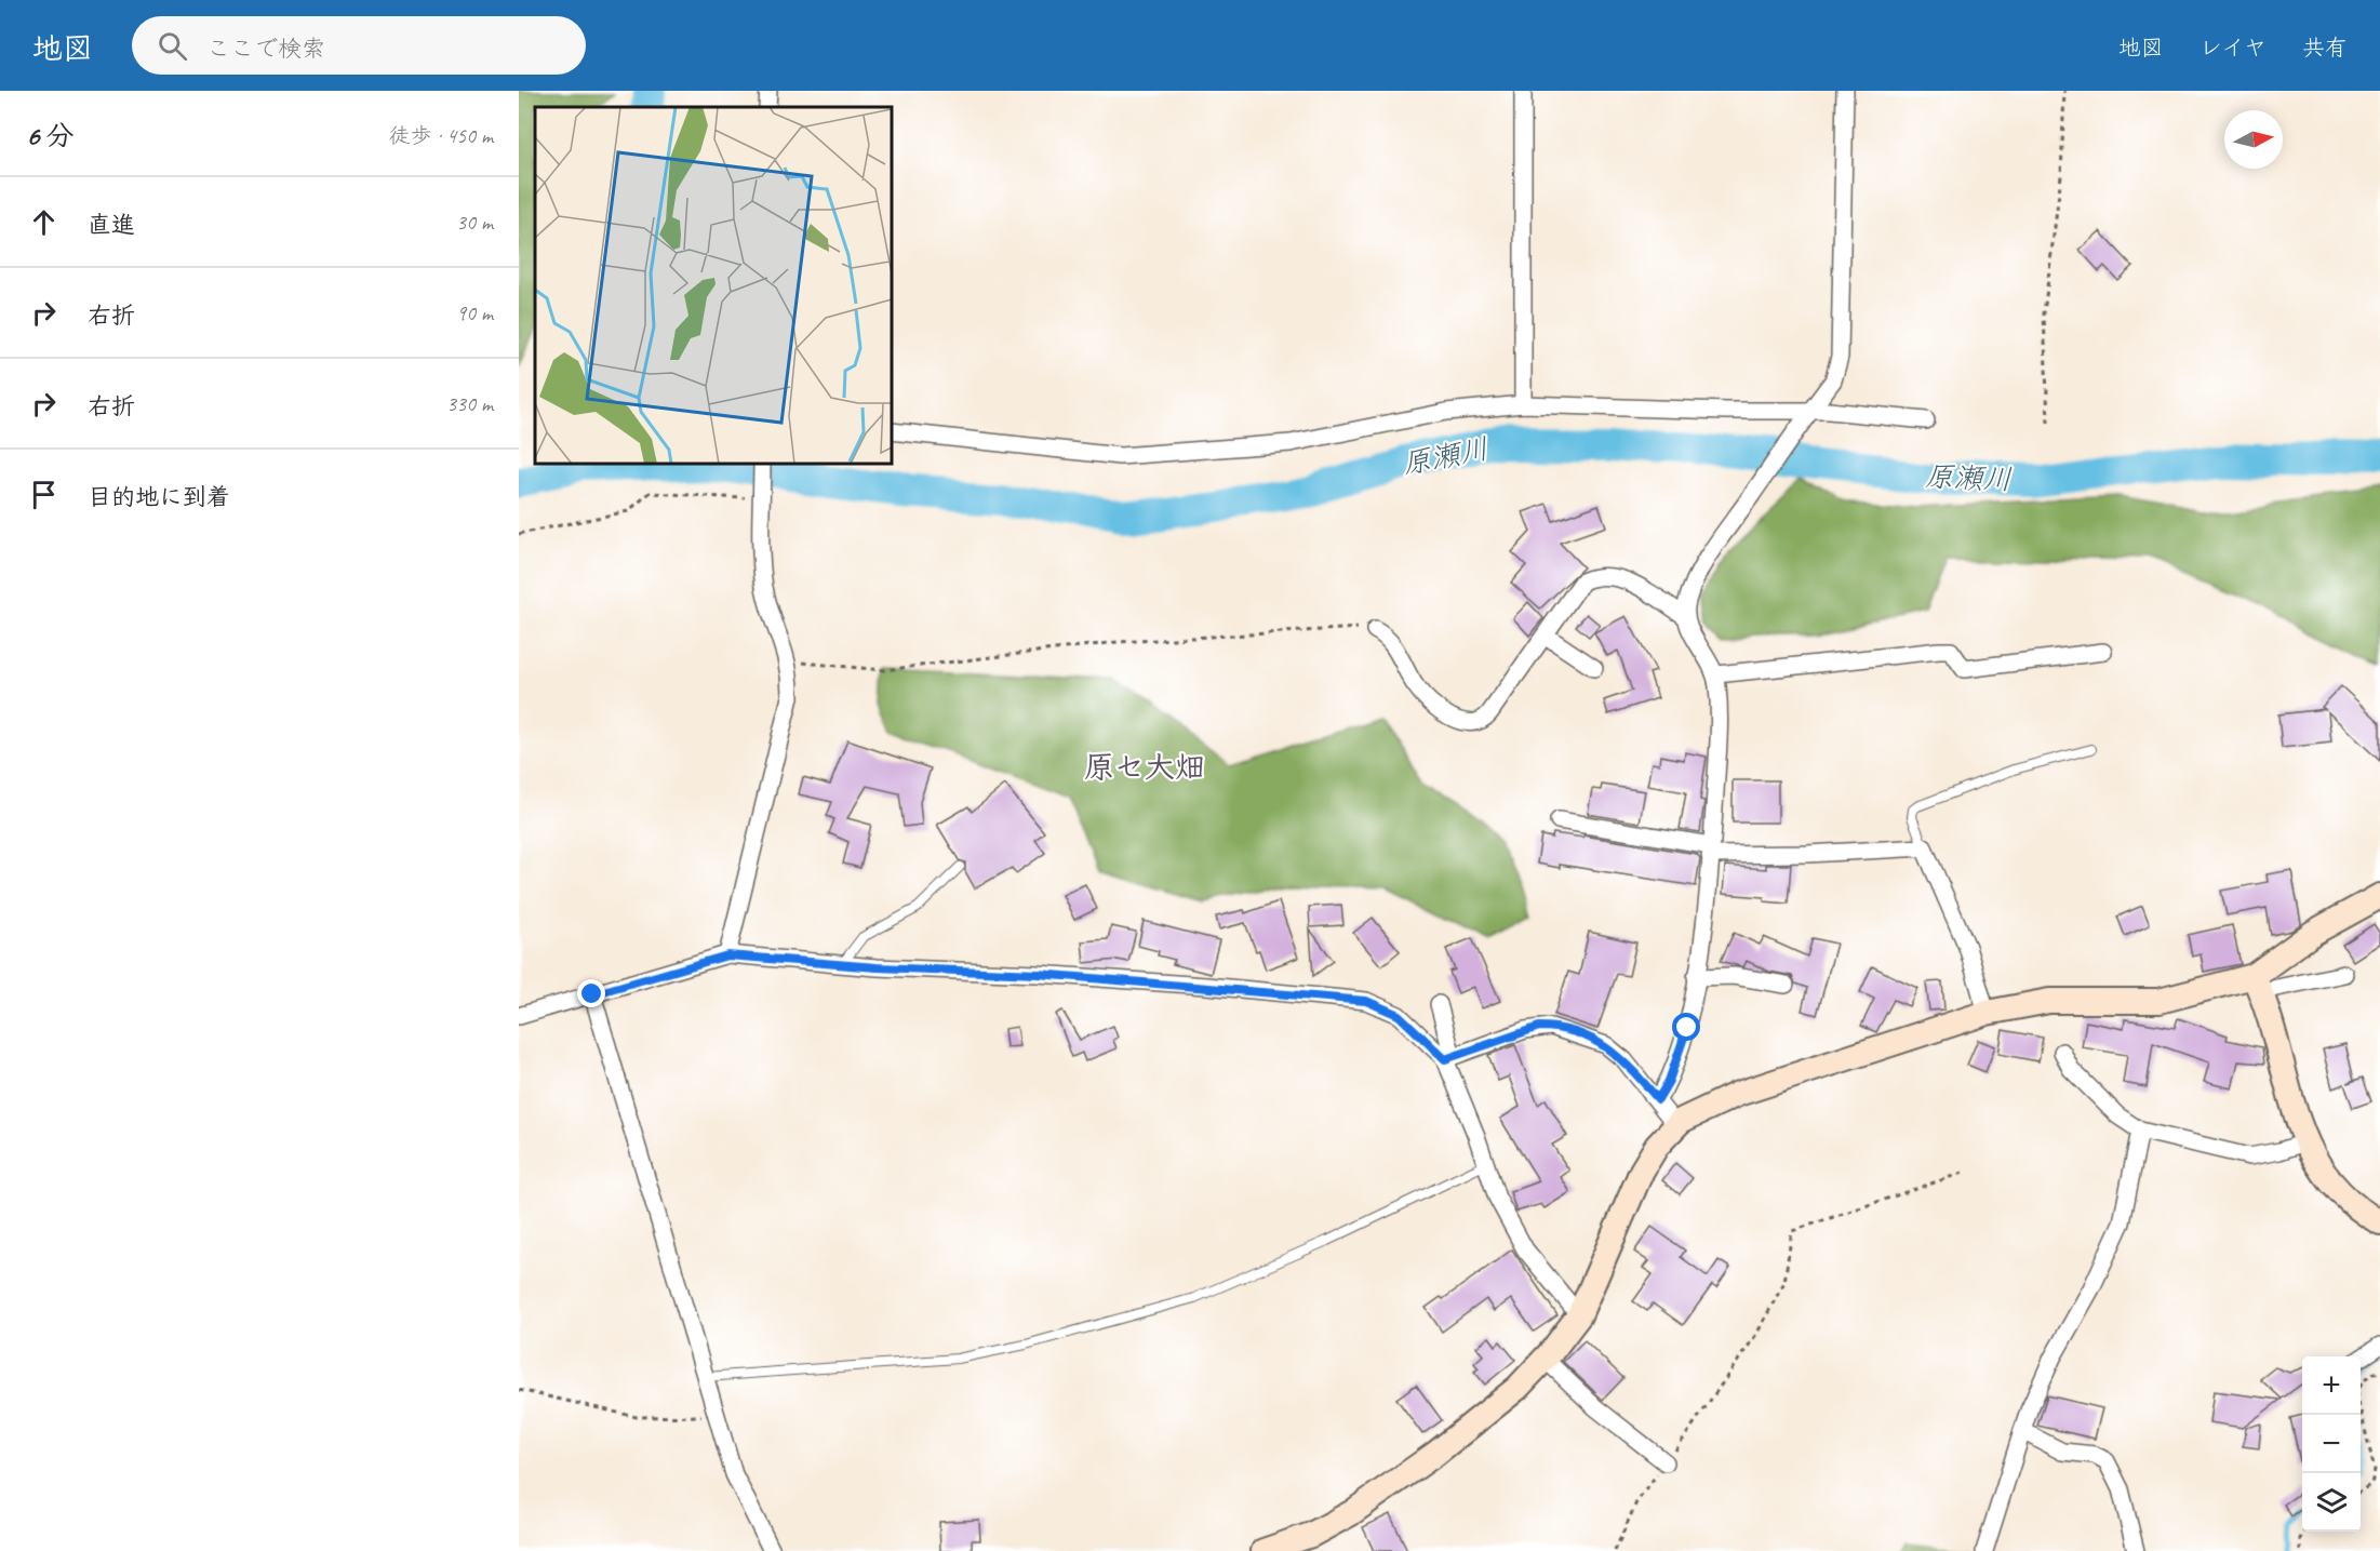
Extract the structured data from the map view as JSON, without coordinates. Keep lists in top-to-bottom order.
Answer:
{
  "districts": ["原セ大畑"],
  "water": ["原瀬川"],
  "north": "right",
  "page": {
    "header": "地図",
    "search": "ここで検索",
    "nav": ["地図", "レイヤ", "共有"],
    "heading": ["6 分", "徒歩 · 450 m"],
    "list": [
      ["直進", "30 m"],
      ["右折", "90 m"],
      ["右折", "330 m"],
      "目的地に到着"
    ],
    "map_buttons": ["+", "−"]
  }
}
